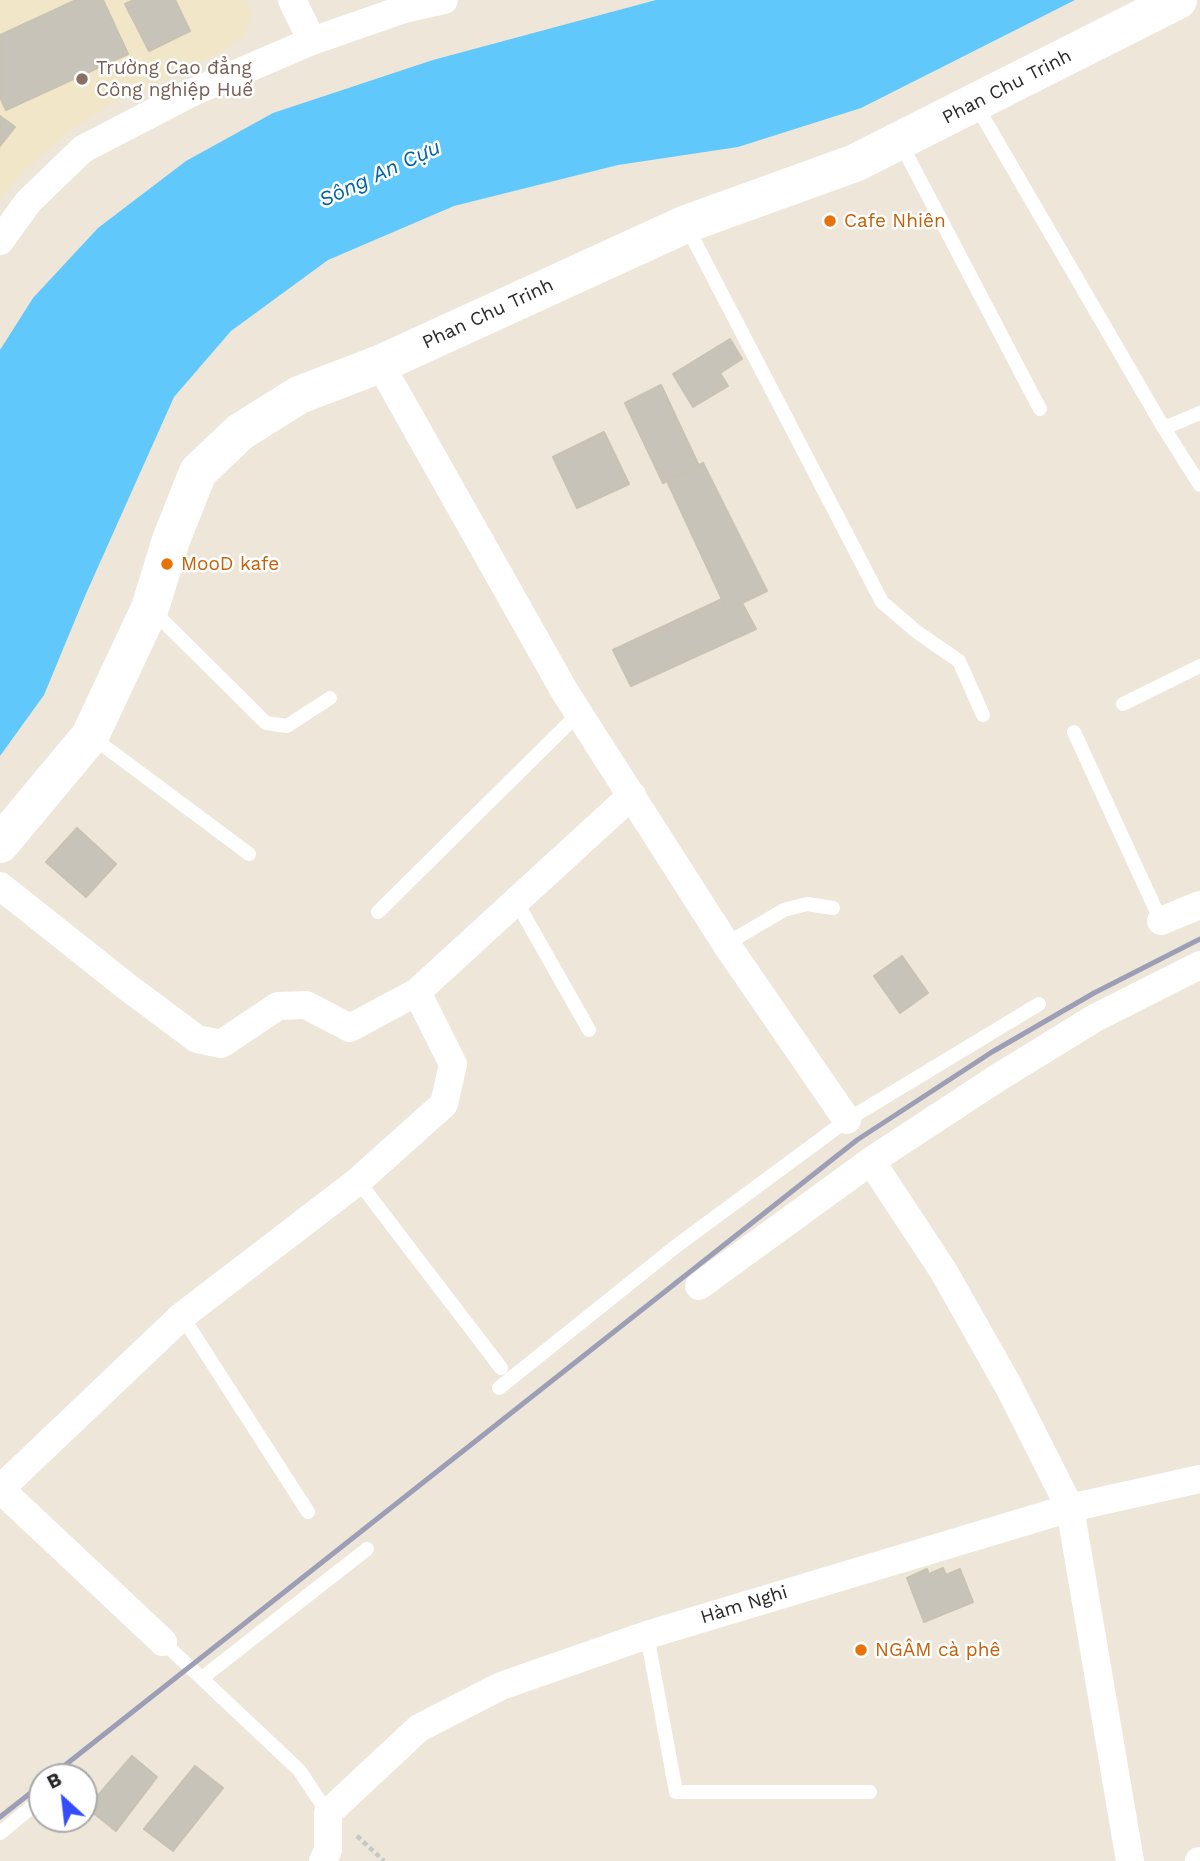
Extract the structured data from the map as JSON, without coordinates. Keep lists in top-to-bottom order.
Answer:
{
  "streets": {
    "street": ["Phan Chu Trinh", "Hàm Nghi"]
  },
  "water": ["Sông An Cựu"],
  "places": [
    "Trường Cao đẳng Công nghiệp Huế",
    "Cafe Nhiên",
    "MooD kafe",
    "NGÂM cà phê"
  ],
  "north": "top left"
}
